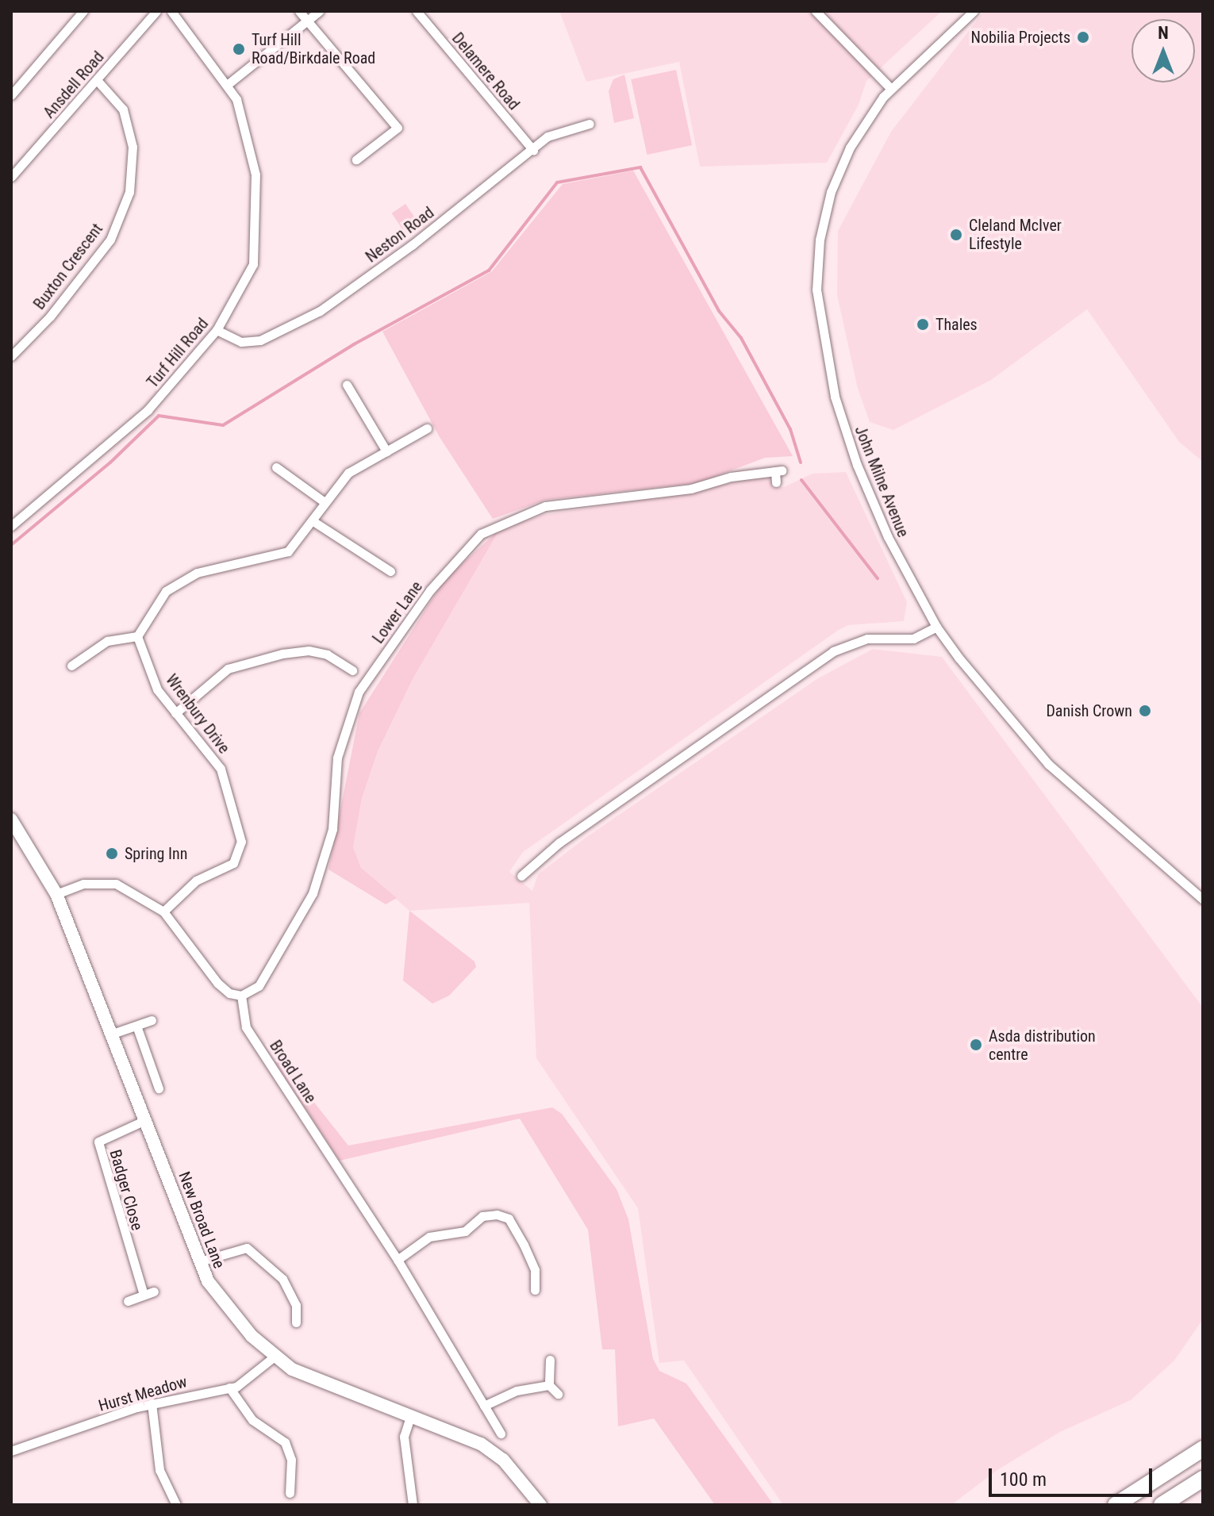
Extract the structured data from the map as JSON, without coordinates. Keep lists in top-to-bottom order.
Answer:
{
  "streets": {
    "main road": ["New Broad Lane"],
    "street": [
      "Delamere Road",
      "Ansdell Road",
      "Neston Road",
      "Buxton Crescent",
      "Turf Hill Road",
      "John Milne Avenue",
      "Lower Lane",
      "Wrenbury Drive",
      "Broad Lane",
      "Badger Close",
      "Hurst Meadow"
    ]
  },
  "crossings": [
    ["Delamere Road", "Neston Road"],
    ["Ansdell Road", "Buxton Crescent"],
    ["Neston Road", "Turf Hill Road"],
    ["Lower Lane", "Broad Lane"],
    ["Badger Close", "New Broad Lane"],
    ["New Broad Lane", "Hurst Meadow"]
  ],
  "places": [
    "Nobilia Projects",
    "Turf Hill Road/Birkdale Road",
    "Cleland McIver Lifestyle",
    "Thales",
    "Danish Crown",
    "Spring Inn",
    "Asda distribution centre"
  ],
  "scale_bar": "100 m",
  "north": "top"
}
